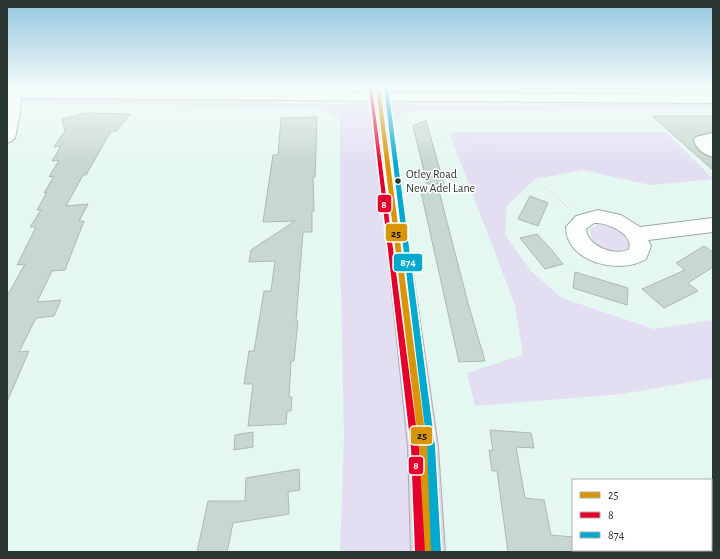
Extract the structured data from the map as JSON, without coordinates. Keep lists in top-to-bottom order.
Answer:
{
  "places": ["Otley Road New Adel Lane"],
  "lines": ["transit line 25", "transit line 8", "transit line 874"],
  "legend": ["25", "8", "874"]
}
